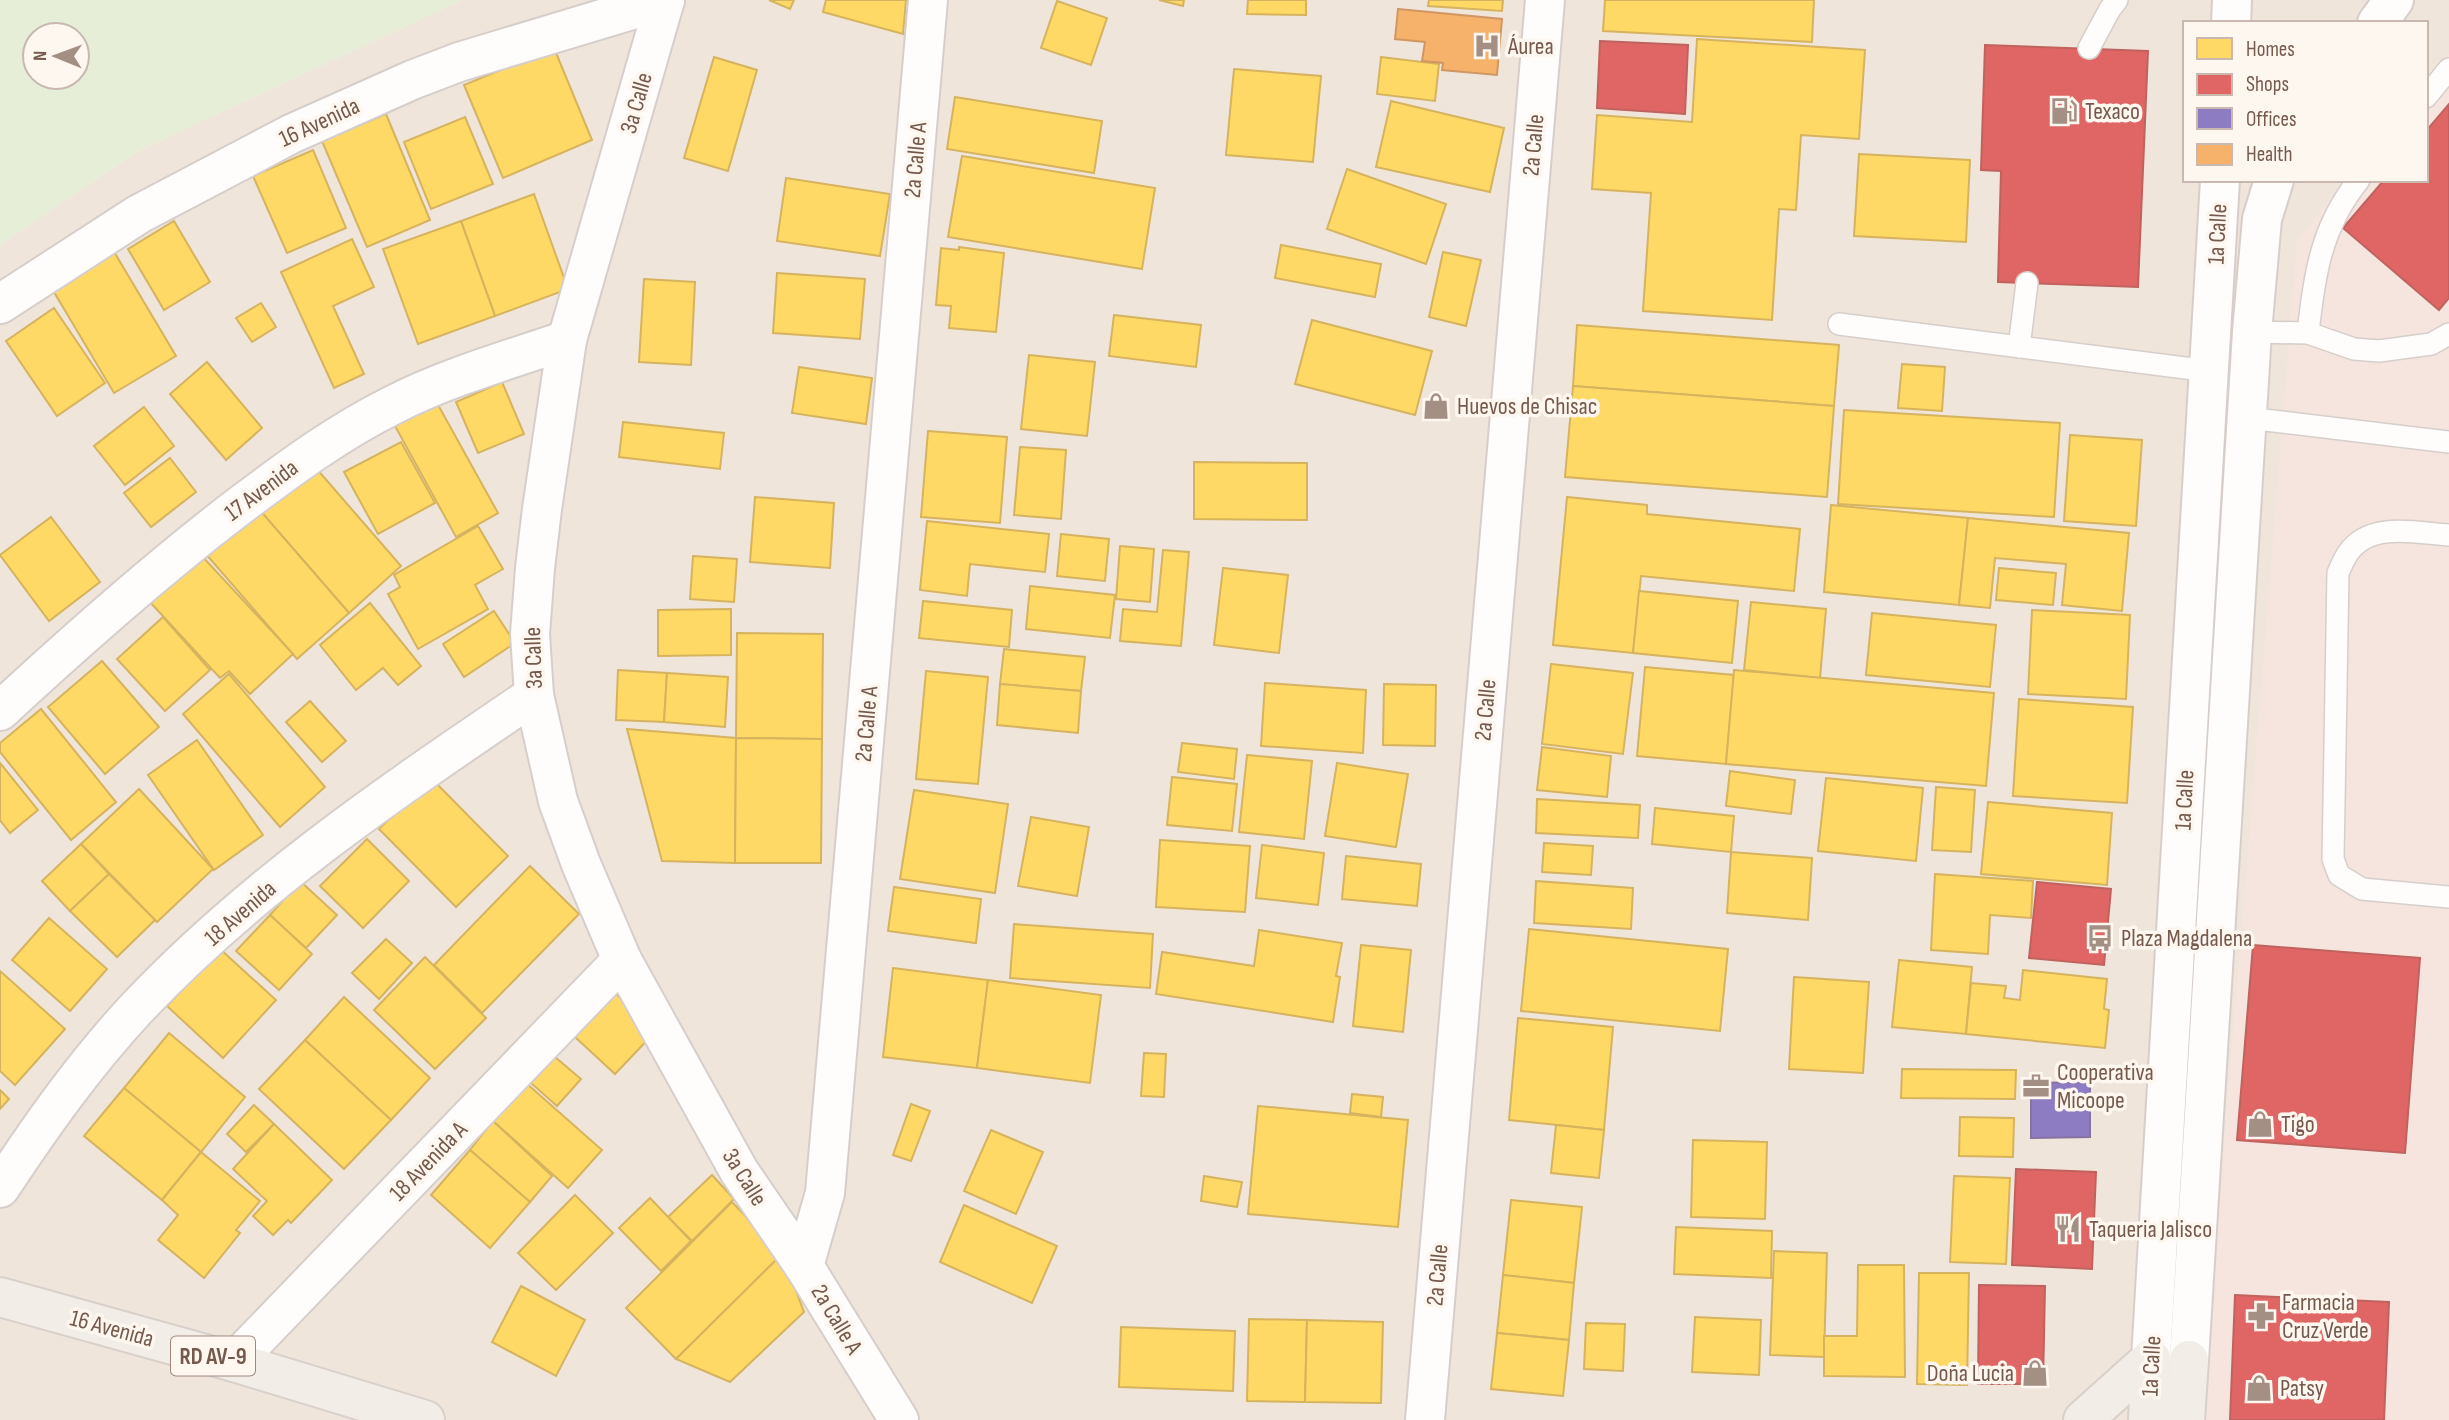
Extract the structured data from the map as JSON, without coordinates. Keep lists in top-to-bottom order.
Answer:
{
  "streets": {
    "main road": ["16 Avenida", "1a Calle", "RD AV-9"],
    "street": [
      "3a Calle",
      "2a Calle",
      "2a Calle A",
      "17 Avenida",
      "18 Avenida",
      "18 Avenida A"
    ]
  },
  "crossings": [
    ["3a Calle", "16 Avenida"],
    ["3a Calle", "2a Calle A"],
    ["3a Calle", "17 Avenida"],
    ["3a Calle", "18 Avenida"],
    ["3a Calle", "18 Avenida A"],
    ["16 Avenida", "18 Avenida A"]
  ],
  "places": {
    "hospital": ["Áurea"],
    "fuel station": ["Texaco"],
    "shop": [
      "Huevos de Chisac",
      "Tigo",
      "Doña Lucia",
      "Patsy"
    ],
    "bus stop": ["Plaza Magdalena"],
    "office": ["Cooperativa Micoope"],
    "restaurant": ["Taqueria Jalisco"],
    "pharmacy": ["Farmacia Cruz Verde"]
  },
  "legend": [
    "Homes",
    "Shops",
    "Offices",
    "Health"
  ],
  "north": "left"
}
